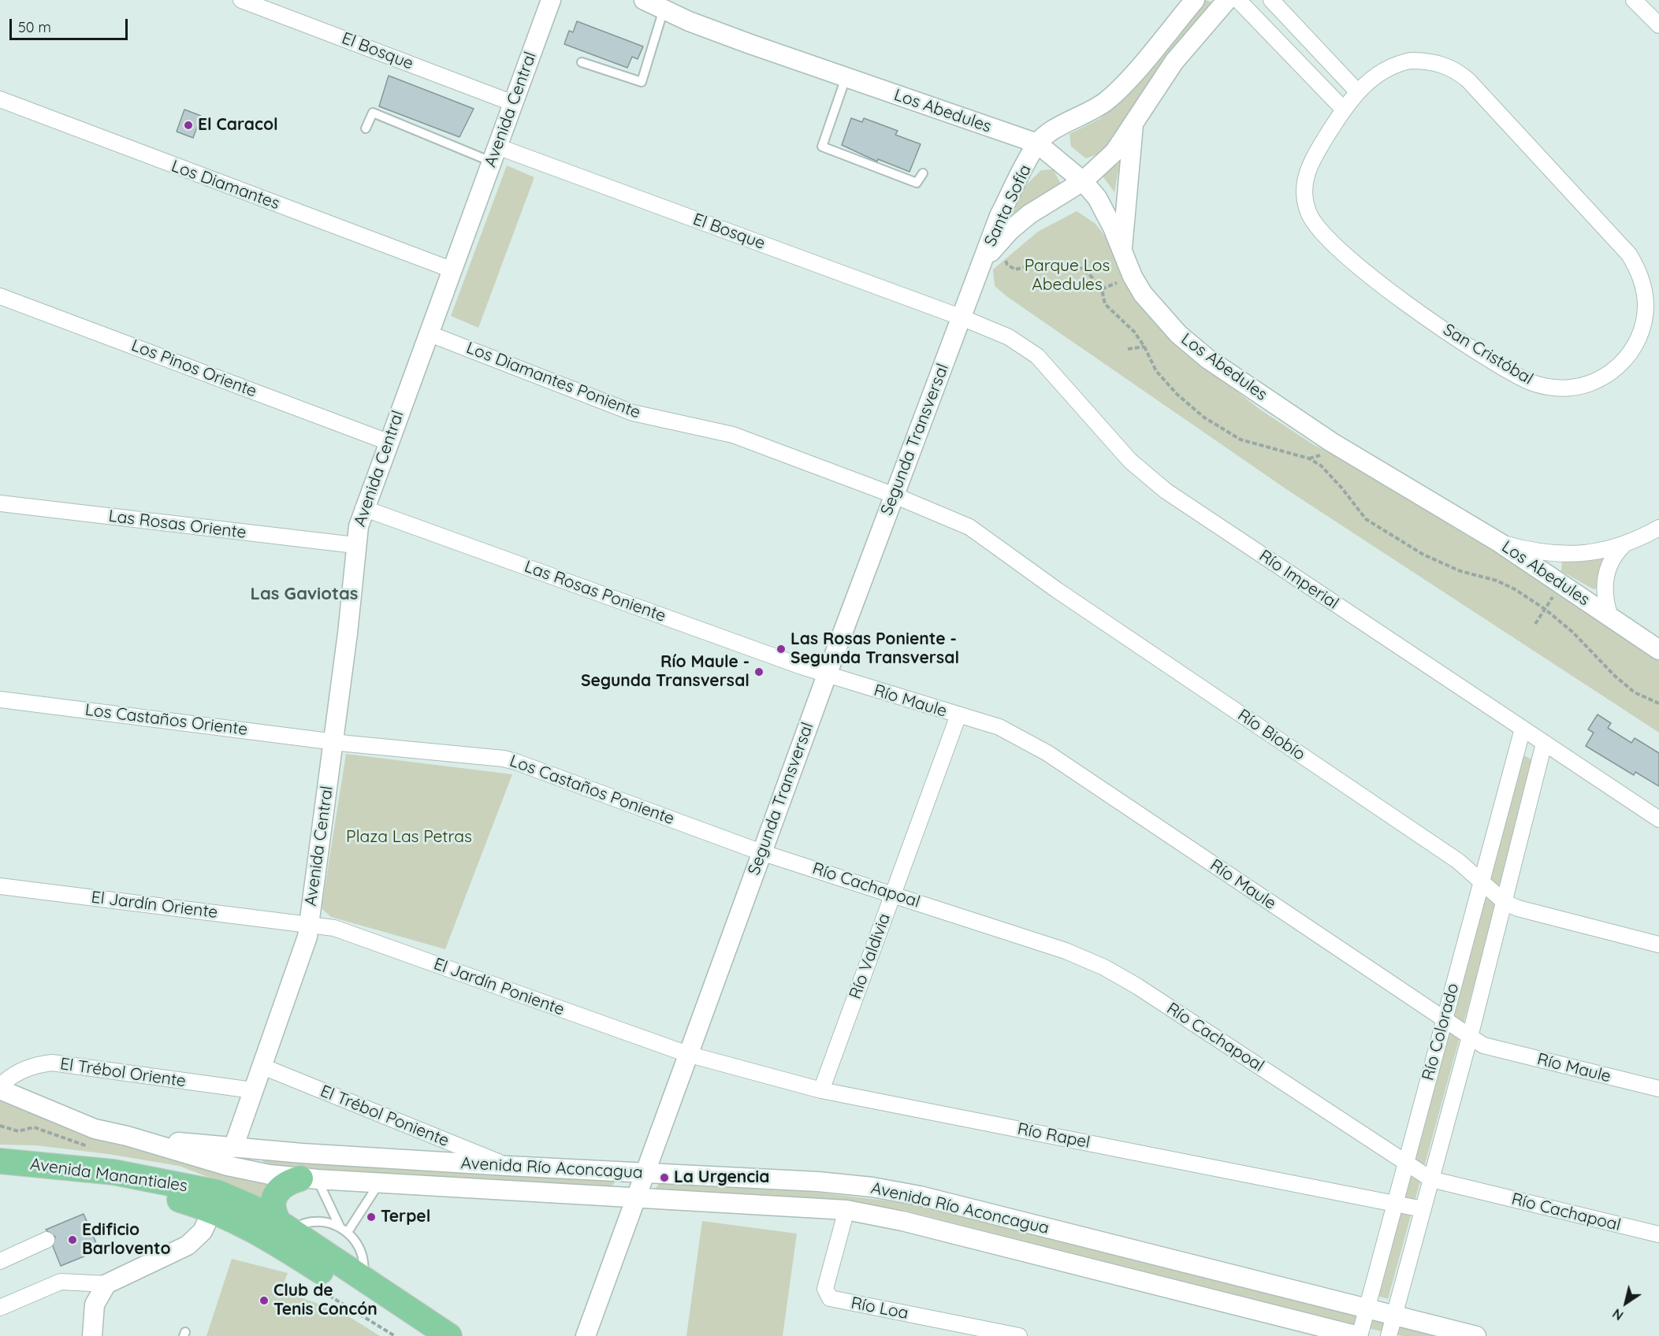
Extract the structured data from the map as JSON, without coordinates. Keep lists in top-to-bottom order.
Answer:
{
  "streets": {
    "main road": ["Avenida Manantiales"],
    "street": [
      "El Bosque",
      "Avenida Central",
      "Los Abedules",
      "Los Diamantes",
      "Santa Sofía",
      "San Cristóbal",
      "Los Pinos Oriente",
      "Los Diamantes Poniente",
      "Segunda Transversal",
      "Las Rosas Oriente",
      "Río Imperial",
      "Las Rosas Poniente",
      "Río Maule",
      "Los Castaños Oriente",
      "Río Biobío",
      "Los Castaños Poniente",
      "Río Cachapoal",
      "El Jardín Oriente",
      "Río Valdivia",
      "El Jardín Poniente",
      "Río Colorado",
      "El Trébol Oriente",
      "El Trébol Poniente",
      "Río Rapel",
      "Avenida Río Aconcagua",
      "Río Loa"
    ]
  },
  "crossings": [
    ["El Bosque", "Avenida Central"],
    ["El Bosque", "Segunda Transversal"],
    ["El Bosque", "Río Imperial"],
    ["Avenida Central", "Los Diamantes"],
    ["Avenida Central", "Los Pinos Oriente"],
    ["Avenida Central", "Los Diamantes Poniente"],
    ["Avenida Central", "Las Rosas Oriente"],
    ["Avenida Central", "Las Rosas Poniente"],
    ["Avenida Central", "Los Castaños Oriente"],
    ["Avenida Central", "Los Castaños Poniente"],
    ["Avenida Central", "El Jardín Oriente"],
    ["Avenida Central", "El Jardín Poniente"],
    ["Avenida Central", "El Trébol Oriente"],
    ["Avenida Central", "El Trébol Poniente"],
    ["Avenida Central", "Avenida Río Aconcagua"],
    ["Los Abedules", "Santa Sofía"],
    ["Santa Sofía", "Segunda Transversal"],
    ["Los Diamantes Poniente", "Segunda Transversal"],
    ["Los Diamantes Poniente", "Río Biobío"],
    ["Segunda Transversal", "Río Imperial"],
    ["Segunda Transversal", "Las Rosas Poniente"],
    ["Segunda Transversal", "Río Maule"],
    ["Segunda Transversal", "Río Biobío"],
    ["Segunda Transversal", "Los Castaños Poniente"],
    ["Segunda Transversal", "Río Cachapoal"],
    ["Segunda Transversal", "El Jardín Poniente"],
    ["Segunda Transversal", "Río Rapel"],
    ["Segunda Transversal", "Avenida Río Aconcagua"],
    ["Río Imperial", "Río Colorado"],
    ["Las Rosas Poniente", "Río Maule"],
    ["Río Maule", "Río Valdivia"],
    ["Río Maule", "Río Colorado"],
    ["Los Castaños Oriente", "Los Castaños Poniente"],
    ["Río Biobío", "Río Colorado"],
    ["Los Castaños Poniente", "Río Cachapoal"],
    ["Río Cachapoal", "Río Valdivia"],
    ["Río Cachapoal", "Río Colorado"],
    ["El Jardín Oriente", "El Jardín Poniente"],
    ["Río Valdivia", "Río Rapel"],
    ["El Jardín Poniente", "Río Rapel"],
    ["Río Colorado", "Río Rapel"],
    ["Río Colorado", "Avenida Río Aconcagua"],
    ["El Trébol Poniente", "Avenida Río Aconcagua"],
    ["Avenida Río Aconcagua", "Río Loa"]
  ],
  "districts": ["Las Gaviotas"],
  "parks": ["Parque Los Abedules", "Plaza Las Petras"],
  "places": [
    "El Caracol",
    "Las Rosas Poniente - Segunda Transversal",
    "Río Maule - Segunda Transversal",
    "La Urgencia",
    "Terpel",
    "Edificio Barlovento",
    "Club de Tenis Concón"
  ],
  "scale_bar": "50 m",
  "north": "bottom left"
}
